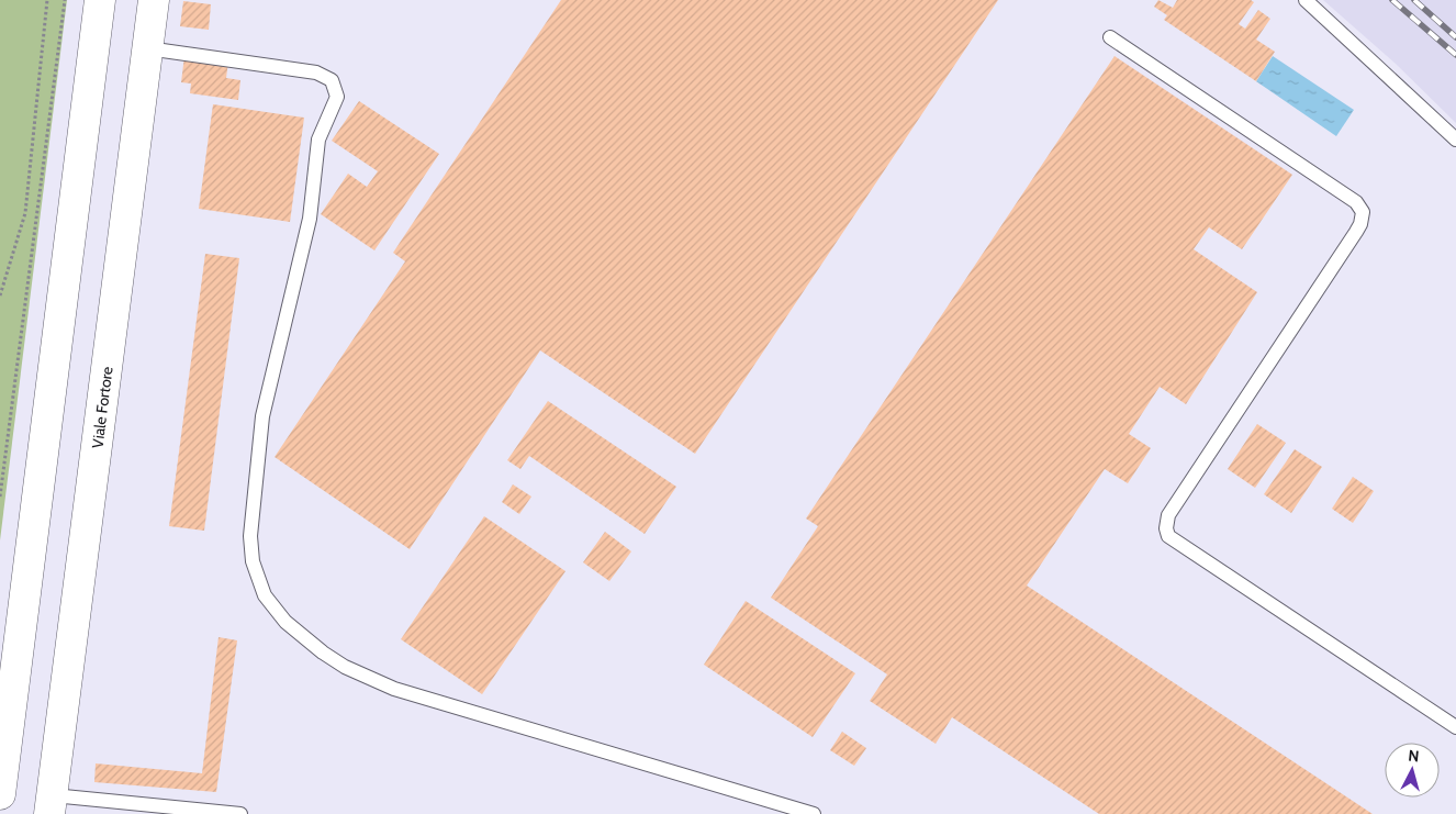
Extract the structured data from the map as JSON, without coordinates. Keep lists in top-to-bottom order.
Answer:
{
  "streets": {
    "main road": ["Viale Fortore"]
  },
  "north": "top"
}
